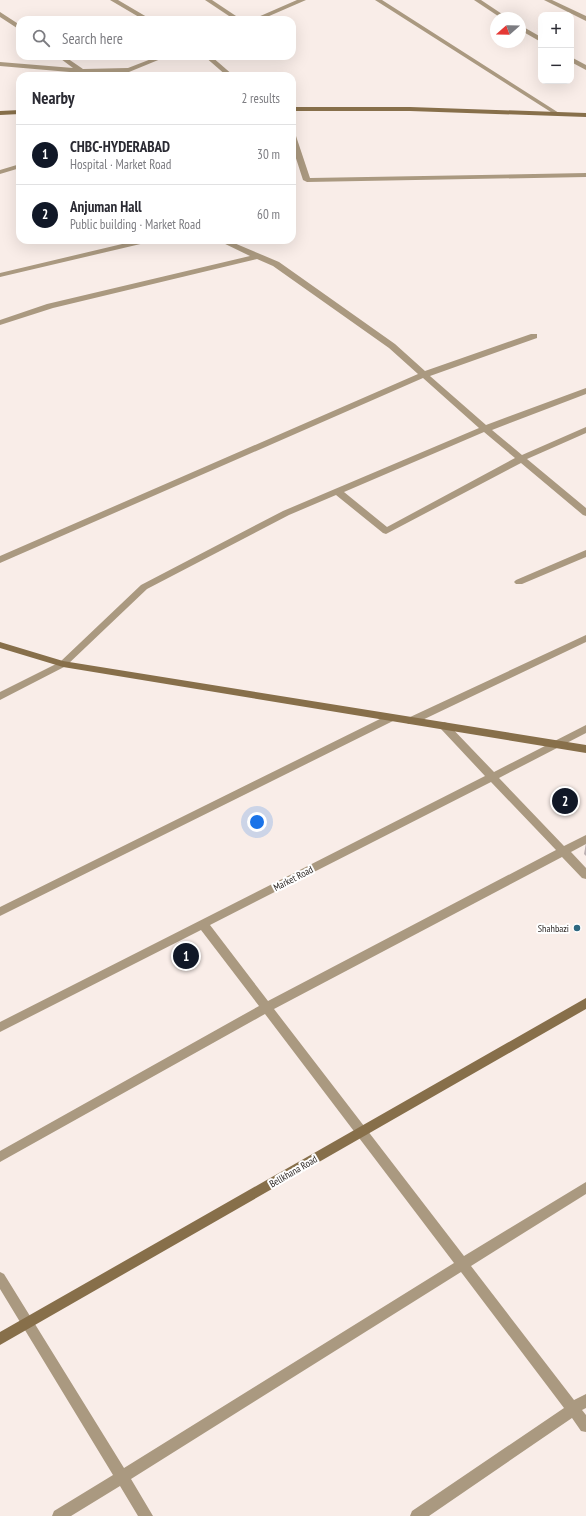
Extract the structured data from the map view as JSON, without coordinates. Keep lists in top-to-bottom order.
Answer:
{
  "streets": {
    "street": ["Market Road", "Bellkhana Road"]
  },
  "places": ["Shahbazi"],
  "north": "left",
  "page": {
    "map_buttons": ["+", "−"],
    "search": "Search here",
    "heading": ["Nearby", "2 results"],
    "list": [
      {
        "mark": "1",
        "name": "CHBC-HYDERABAD",
        "note": "Hospital · Market Road",
        "value": "30 m"
      },
      {
        "mark": "2",
        "name": "Anjuman Hall",
        "note": "Public building · Market Road",
        "value": "60 m"
      }
    ],
    "pins": ["2", "1"]
  }
}
